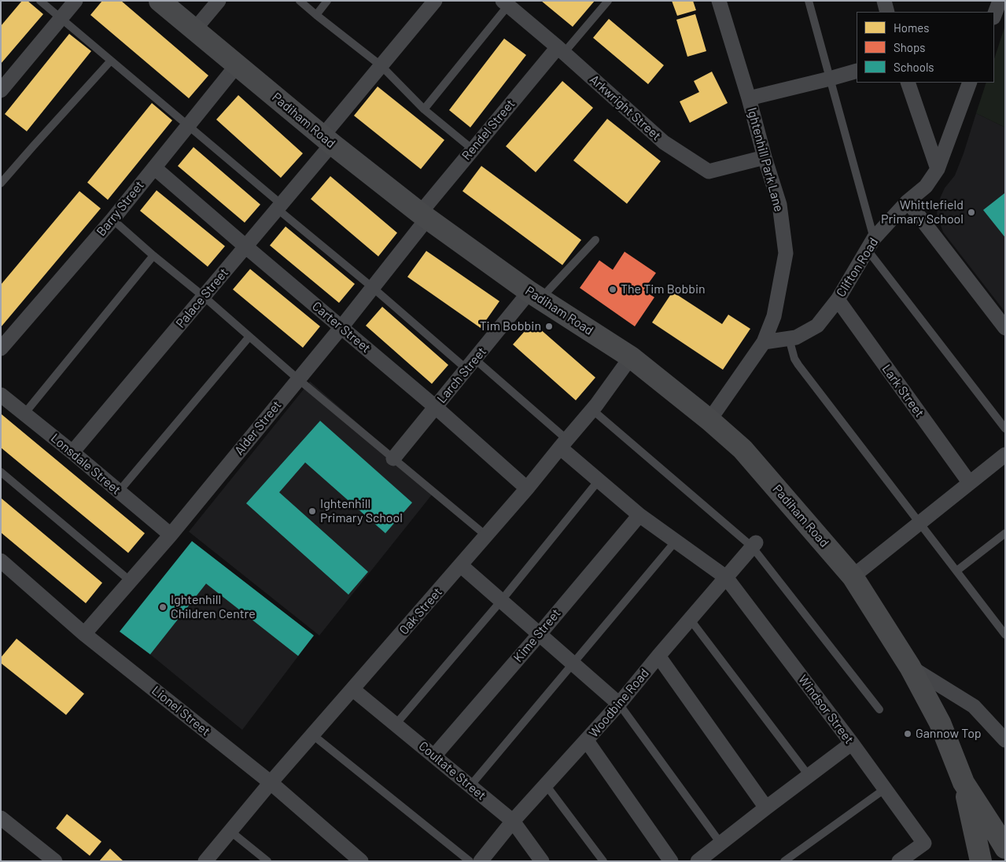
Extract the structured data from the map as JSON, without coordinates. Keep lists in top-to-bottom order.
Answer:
{
  "streets": {
    "main road": ["Padiham Road"],
    "street": [
      "Arkwright Street",
      "Rendel Street",
      "Ightenhill Park Lane",
      "Barry Street",
      "Clifton Road",
      "Palace Street",
      "Carter Street",
      "Larch Street",
      "Lark Street",
      "Alder Street",
      "Lonsdale Street",
      "Oak Street",
      "Kime Street",
      "Woodbine Road",
      "Windsor Street",
      "Lionel Street",
      "Coultate Street"
    ]
  },
  "crossings": [
    ["Arkwright Street", "Rendel Street"],
    ["Arkwright Street", "Ightenhill Park Lane"],
    ["Padiham Road", "Rendel Street"],
    ["Padiham Road", "Ightenhill Park Lane"],
    ["Padiham Road", "Barry Street"],
    ["Padiham Road", "Palace Street"],
    ["Padiham Road", "Larch Street"],
    ["Padiham Road", "Alder Street"],
    ["Padiham Road", "Oak Street"],
    ["Rendel Street", "Alder Street"],
    ["Ightenhill Park Lane", "Clifton Road"],
    ["Barry Street", "Carter Street"],
    ["Clifton Road", "Lark Street"],
    ["Palace Street", "Carter Street"],
    ["Palace Street", "Lonsdale Street"],
    ["Carter Street", "Larch Street"],
    ["Carter Street", "Alder Street"],
    ["Carter Street", "Oak Street"],
    ["Alder Street", "Lonsdale Street"],
    ["Alder Street", "Lionel Street"],
    ["Oak Street", "Windsor Street"],
    ["Oak Street", "Lionel Street"],
    ["Oak Street", "Coultate Street"],
    ["Kime Street", "Windsor Street"],
    ["Kime Street", "Coultate Street"],
    ["Woodbine Road", "Windsor Street"],
    ["Woodbine Road", "Coultate Street"]
  ],
  "places": [
    "Whittlefield Primary School",
    "The Tim Bobbin",
    "Tim Bobbin",
    "Ightenhill Primary School",
    "Ightenhill Children Centre",
    "Gannow Top"
  ],
  "legend": ["Homes", "Shops", "Schools"]
}
